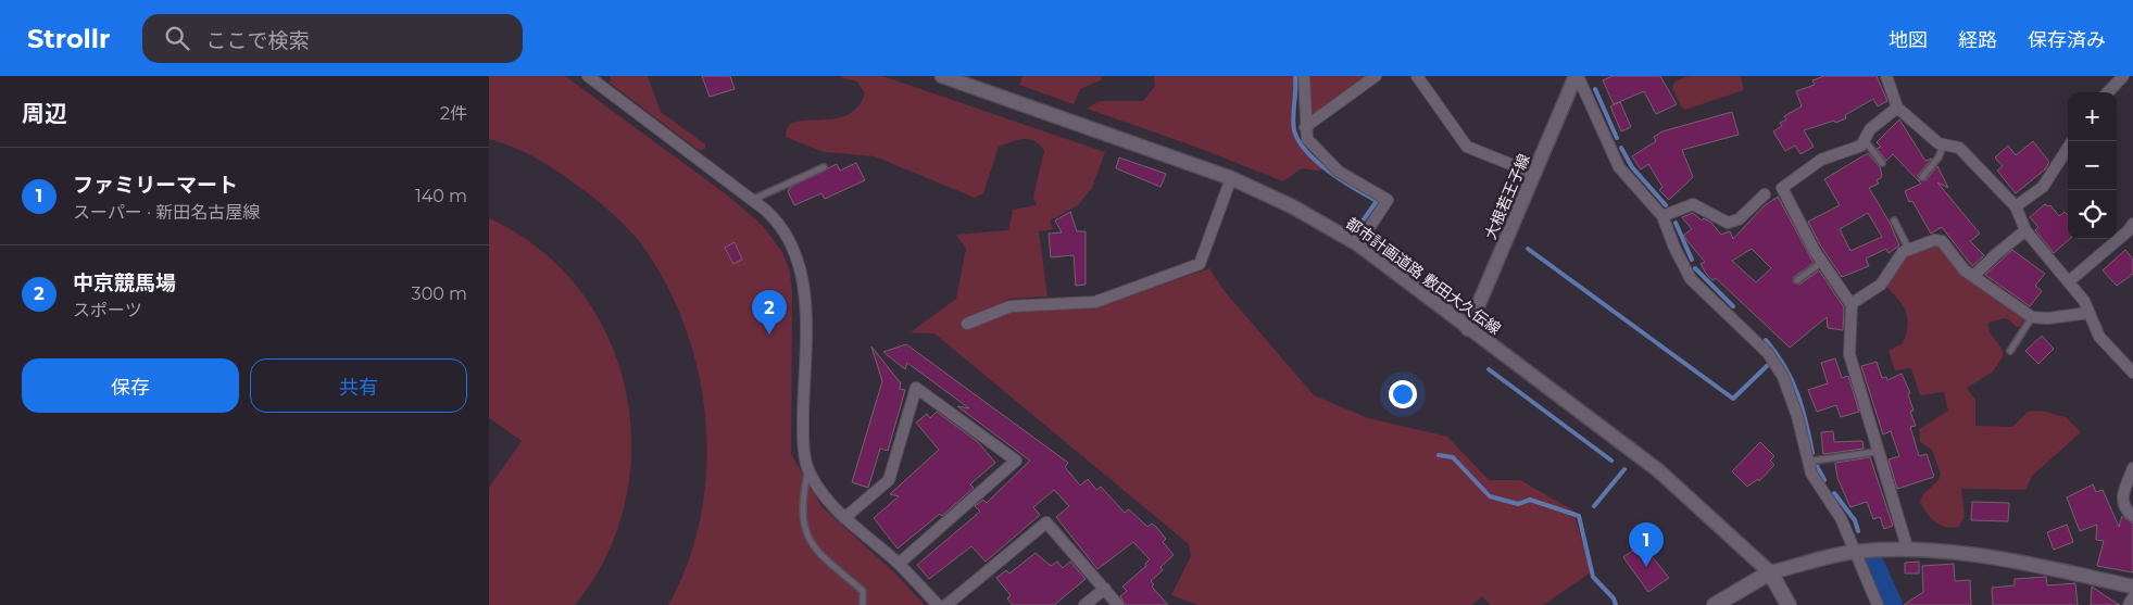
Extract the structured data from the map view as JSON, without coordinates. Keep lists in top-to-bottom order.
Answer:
{
  "streets": {
    "street": ["大根若王子線", "都市計画道路 敷田大久伝線"]
  },
  "crossings": [
    ["大根若王子線", "都市計画道路 敷田大久伝線"]
  ],
  "page": {
    "header": "Strollr",
    "search": "ここで検索",
    "nav": ["地図", "経路", "保存済み"],
    "heading": ["周辺", "2件"],
    "map_buttons": ["+", "−"],
    "list": [
      {
        "mark": "1",
        "name": "ファミリーマート",
        "note": "スーパー · 新田名古屋線",
        "value": "140 m"
      },
      {
        "mark": "2",
        "name": "中京競馬場",
        "note": "スポーツ",
        "value": "300 m"
      }
    ],
    "pins": ["2", "1"],
    "buttons": ["保存", "共有"]
  }
}
